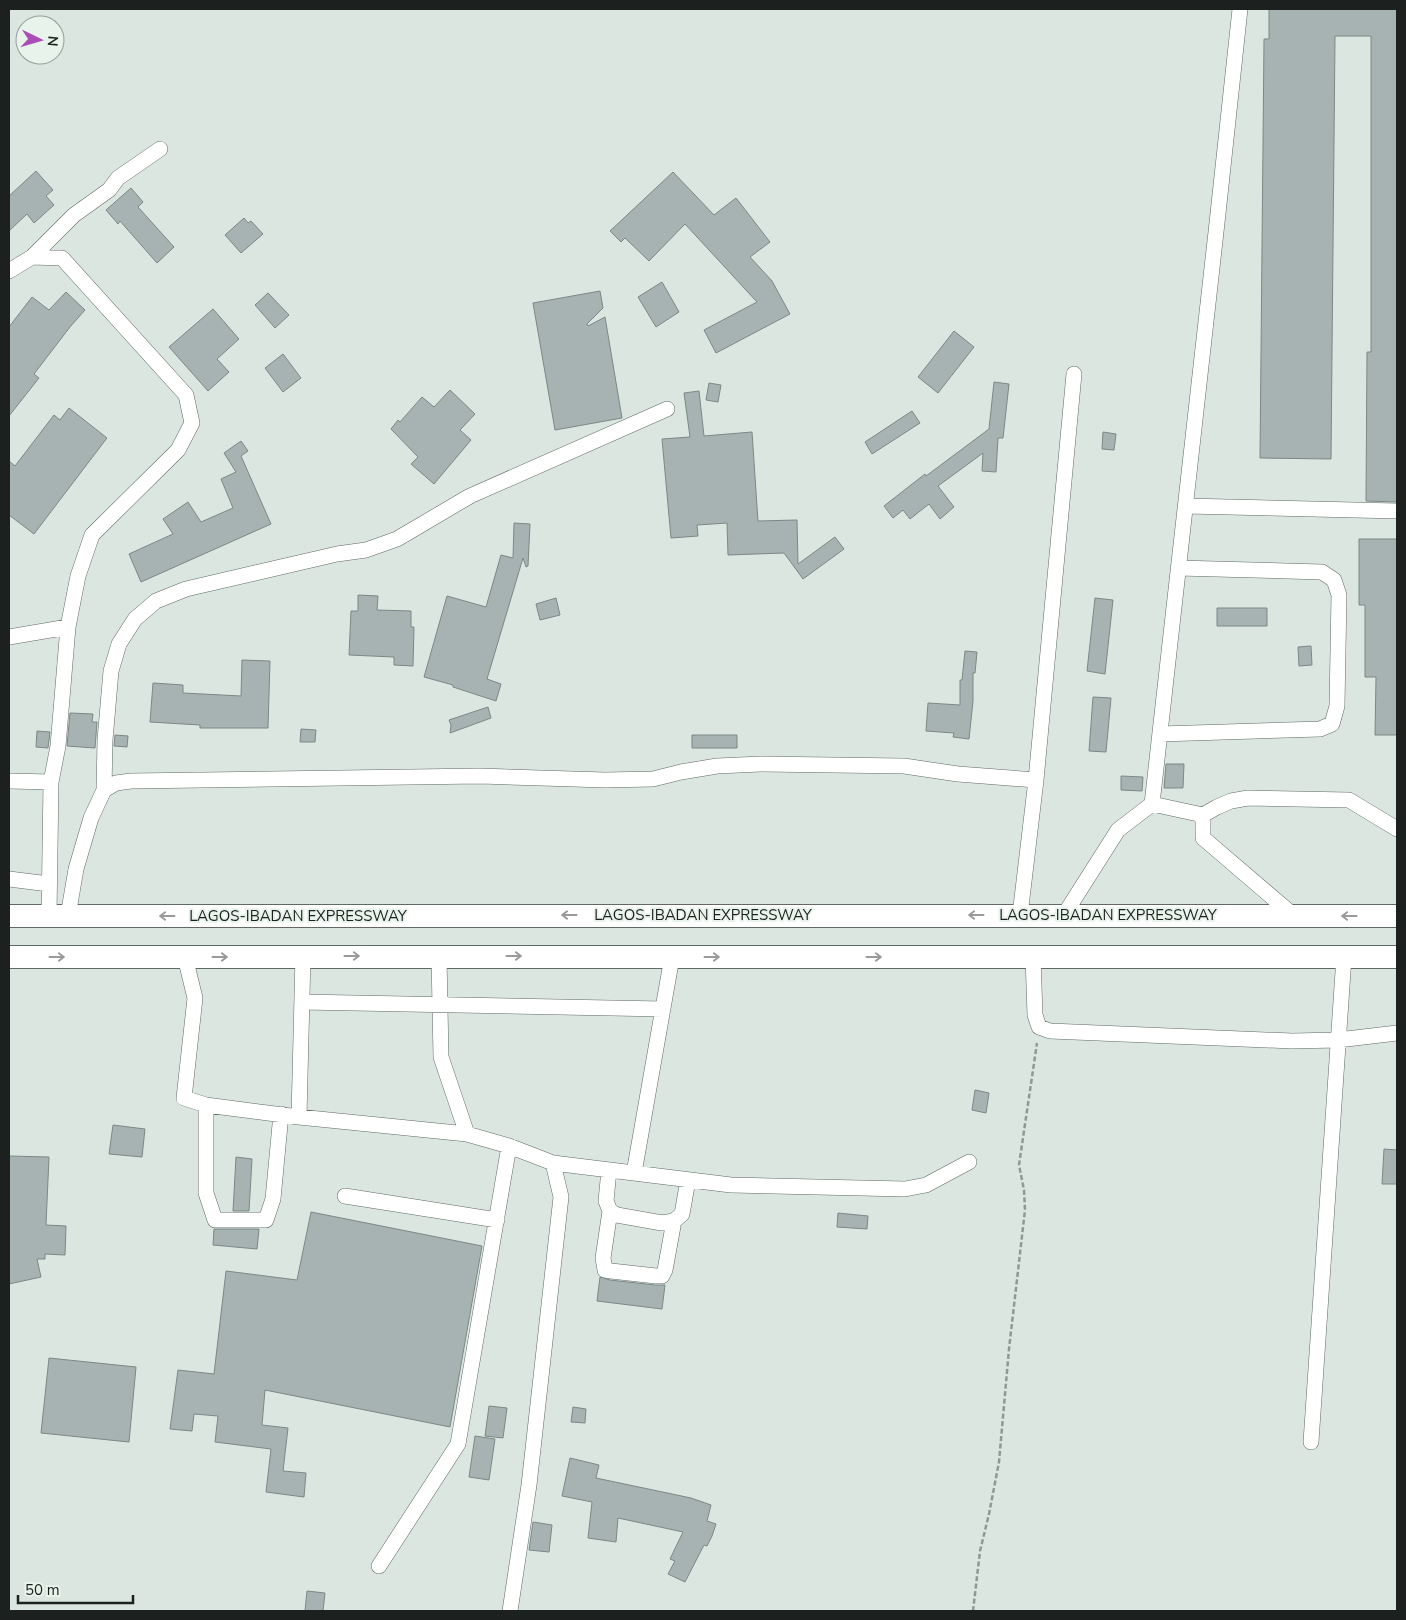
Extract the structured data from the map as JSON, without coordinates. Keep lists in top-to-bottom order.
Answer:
{
  "streets": {
    "highway": ["LAGOS-IBADAN EXPRESSWAY"]
  },
  "scale_bar": "50 m",
  "north": "right"
}
